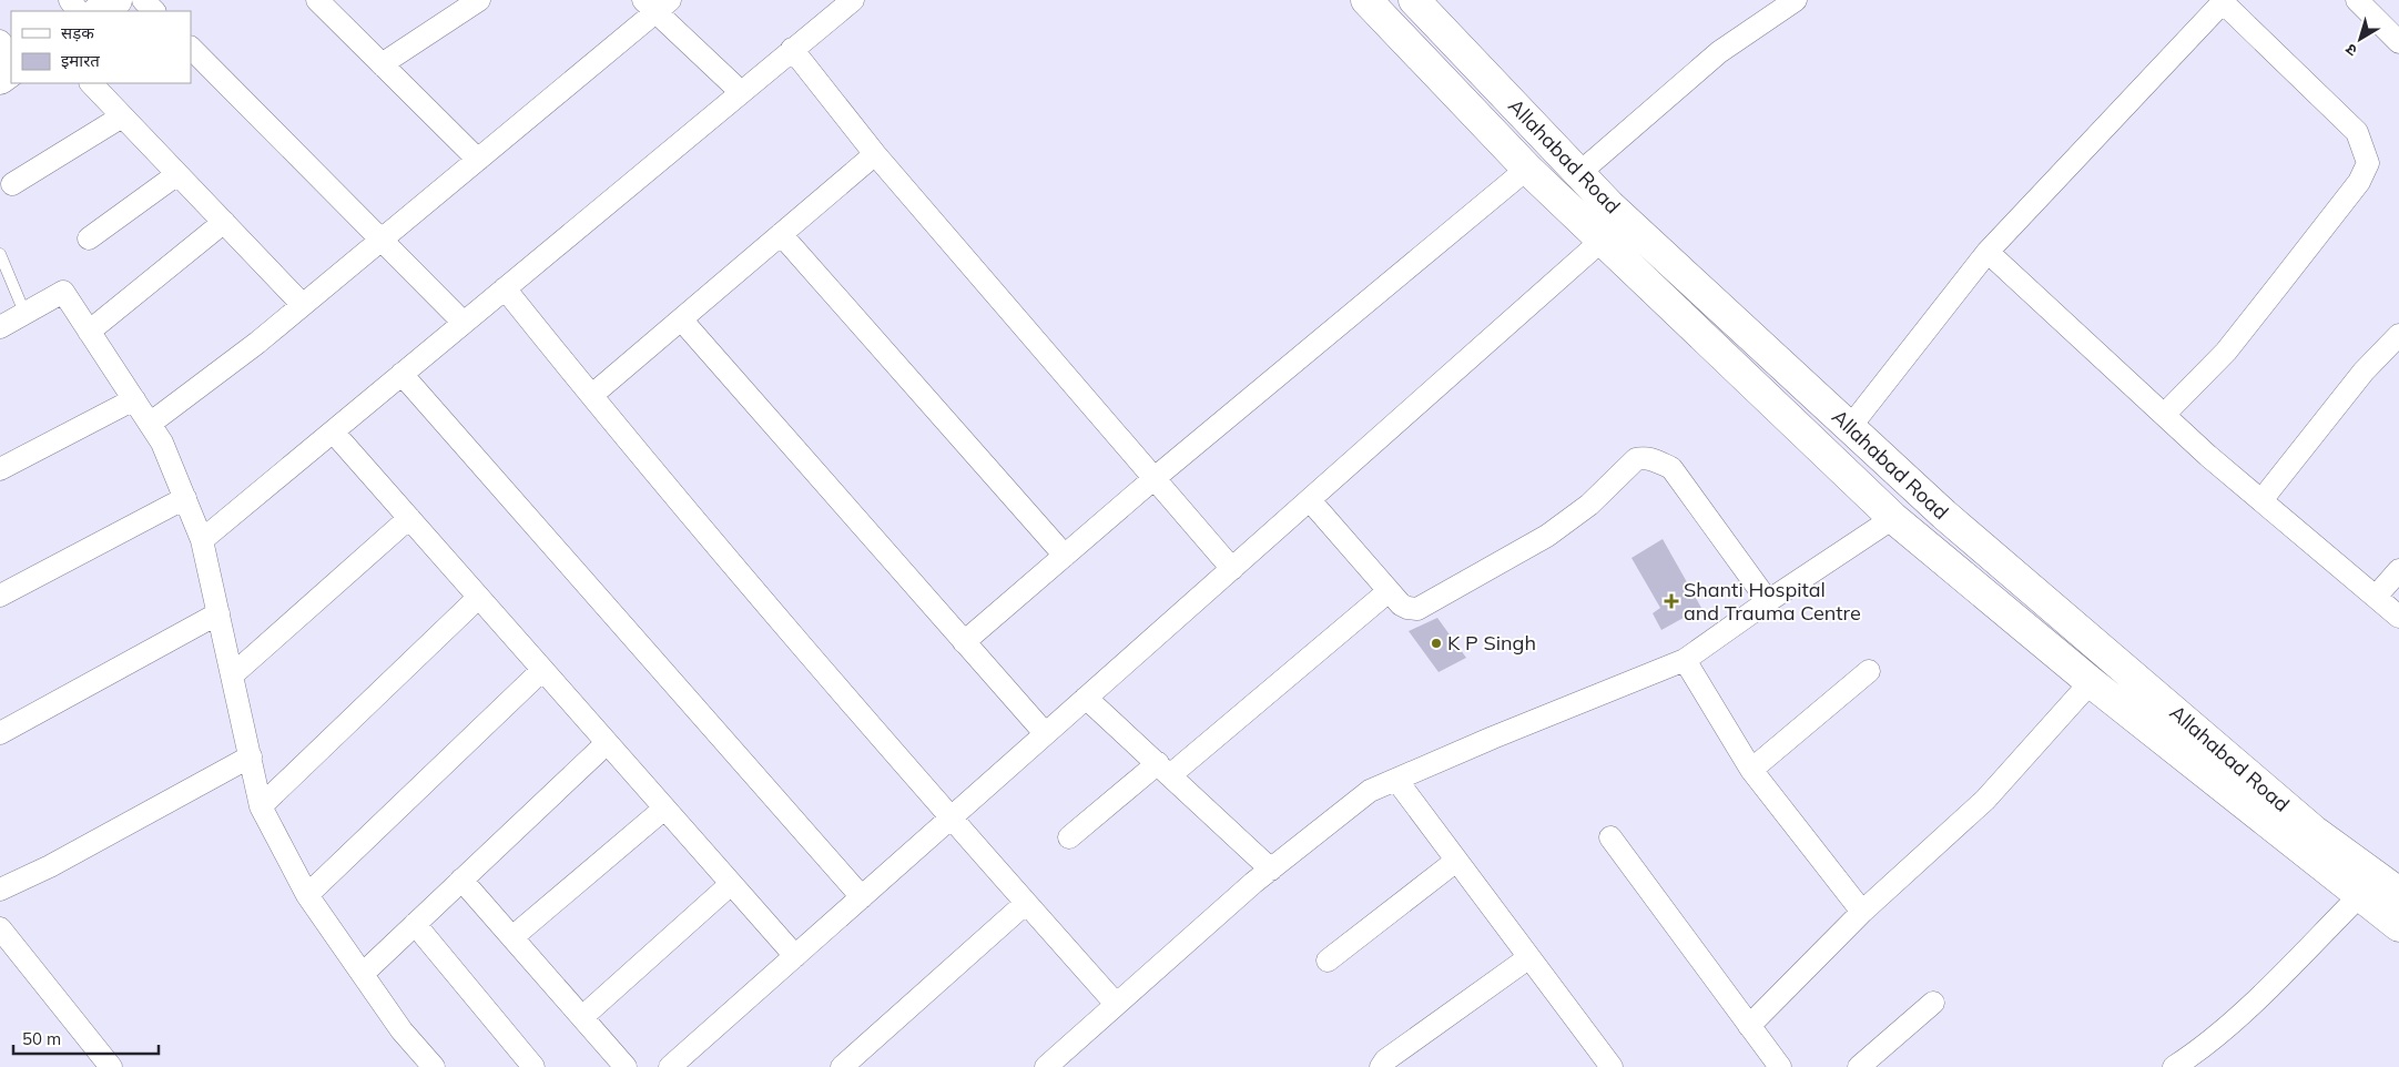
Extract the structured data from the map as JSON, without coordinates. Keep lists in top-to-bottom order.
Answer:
{
  "streets": {
    "main road": ["Allahabad Road"]
  },
  "places": {
    "health": ["Shanti Hospital and Trauma Centre"],
    "other": ["K P Singh"]
  },
  "legend": ["सड़क", "इमारत"],
  "scale_bar": "50 m",
  "north": "bottom left"
}
